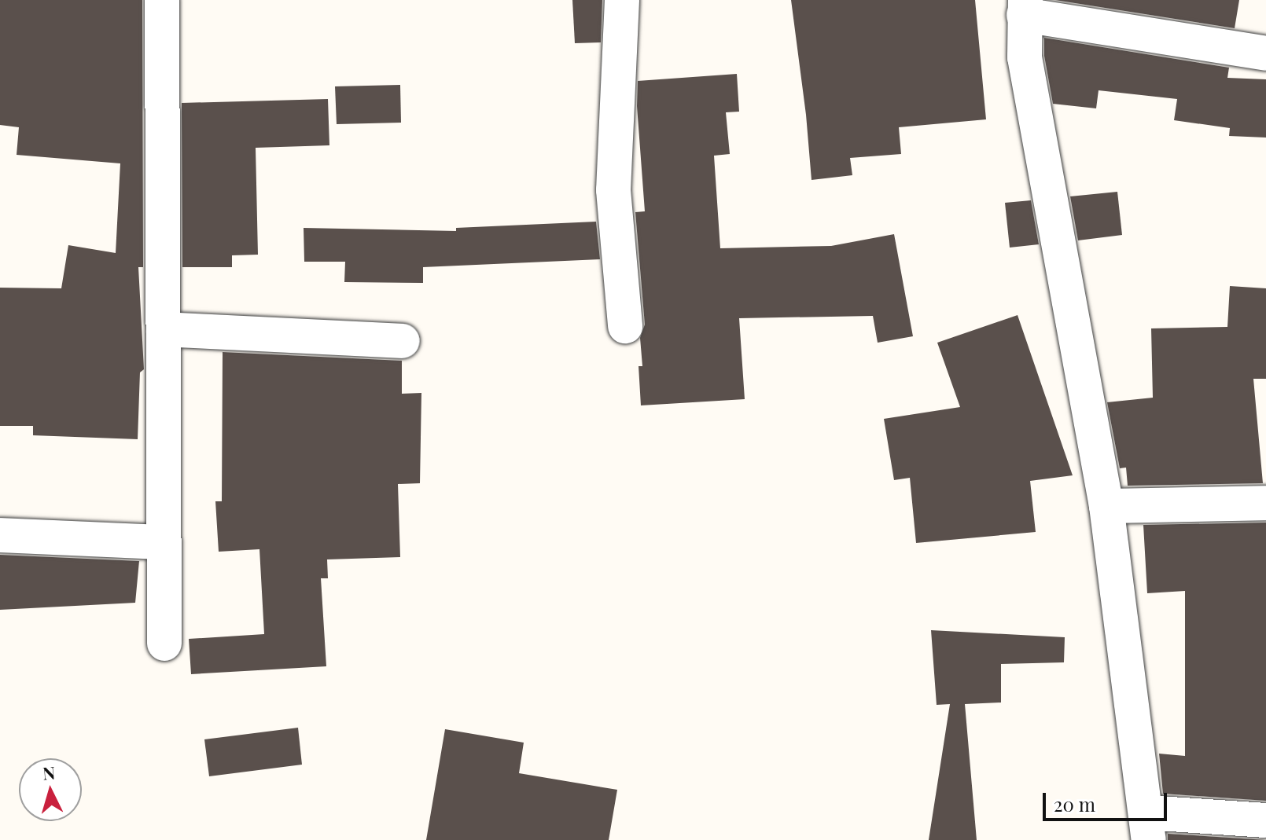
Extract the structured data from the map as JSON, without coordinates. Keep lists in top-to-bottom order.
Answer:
{
  "scale_bar": "20 m",
  "north": "top"
}
